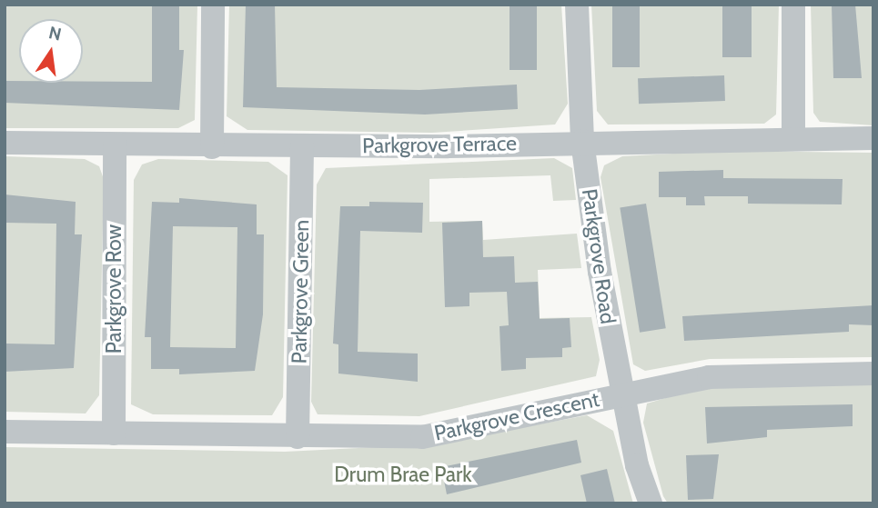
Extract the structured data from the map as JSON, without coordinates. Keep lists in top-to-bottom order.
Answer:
{
  "streets": {
    "street": [
      "Parkgrove Terrace",
      "Parkgrove Road",
      "Parkgrove Row",
      "Parkgrove Green",
      "Parkgrove Crescent"
    ]
  },
  "crossings": [
    ["Parkgrove Terrace", "Parkgrove Road"],
    ["Parkgrove Terrace", "Parkgrove Row"],
    ["Parkgrove Terrace", "Parkgrove Green"],
    ["Parkgrove Road", "Parkgrove Crescent"],
    ["Parkgrove Row", "Parkgrove Crescent"],
    ["Parkgrove Green", "Parkgrove Crescent"]
  ],
  "parks": ["Drum Brae Park"],
  "north": "top"
}
